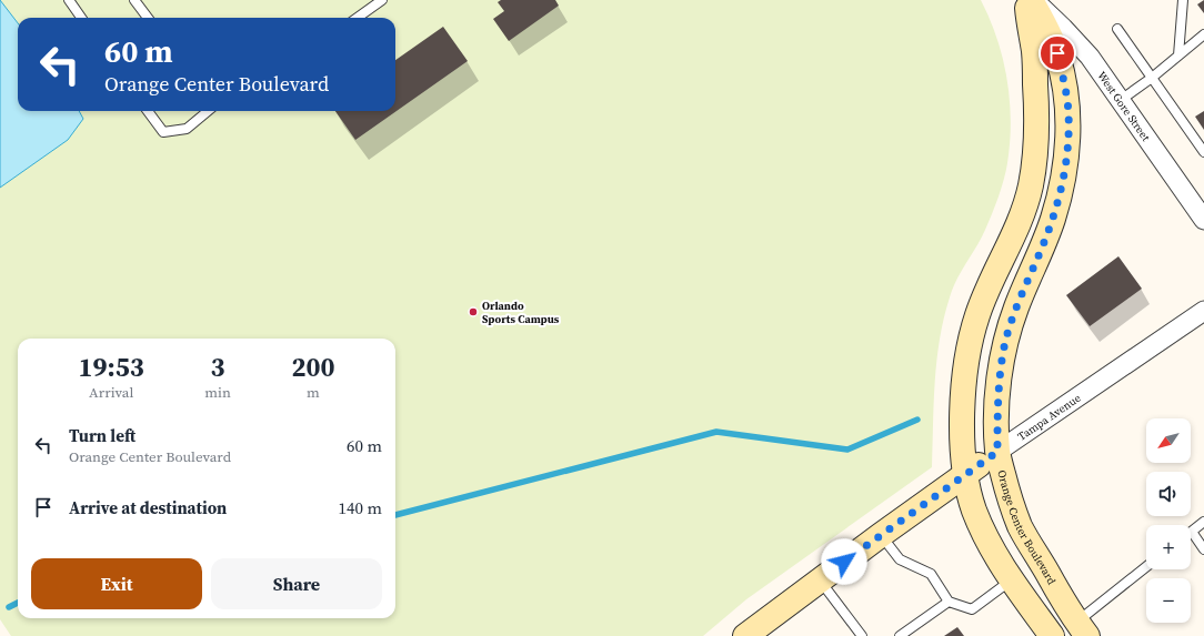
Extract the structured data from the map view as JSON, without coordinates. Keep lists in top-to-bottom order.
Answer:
{
  "streets": {
    "street": ["West Gore Street", "Tampa Avenue", "Orange Center Boulevard"]
  },
  "crossings": [
    ["West Gore Street", "Orange Center Boulevard"],
    ["Tampa Avenue", "Orange Center Boulevard"]
  ],
  "places": ["Orlando Sports Campus"],
  "north": "bottom left",
  "page": {
    "turn": ["60 m", "Orange Center Boulevard"],
    "eta": [
      "19:53",
      "Arrival",
      "3",
      "min",
      "200",
      "m"
    ],
    "list": [
      {
        "name": "Turn left",
        "note": "Orange Center Boulevard",
        "value": "60 m"
      },
      {
        "name": "Arrive at destination",
        "value": "140 m"
      }
    ],
    "map_buttons": ["+", "−"],
    "buttons": ["Exit", "Share"]
  }
}
